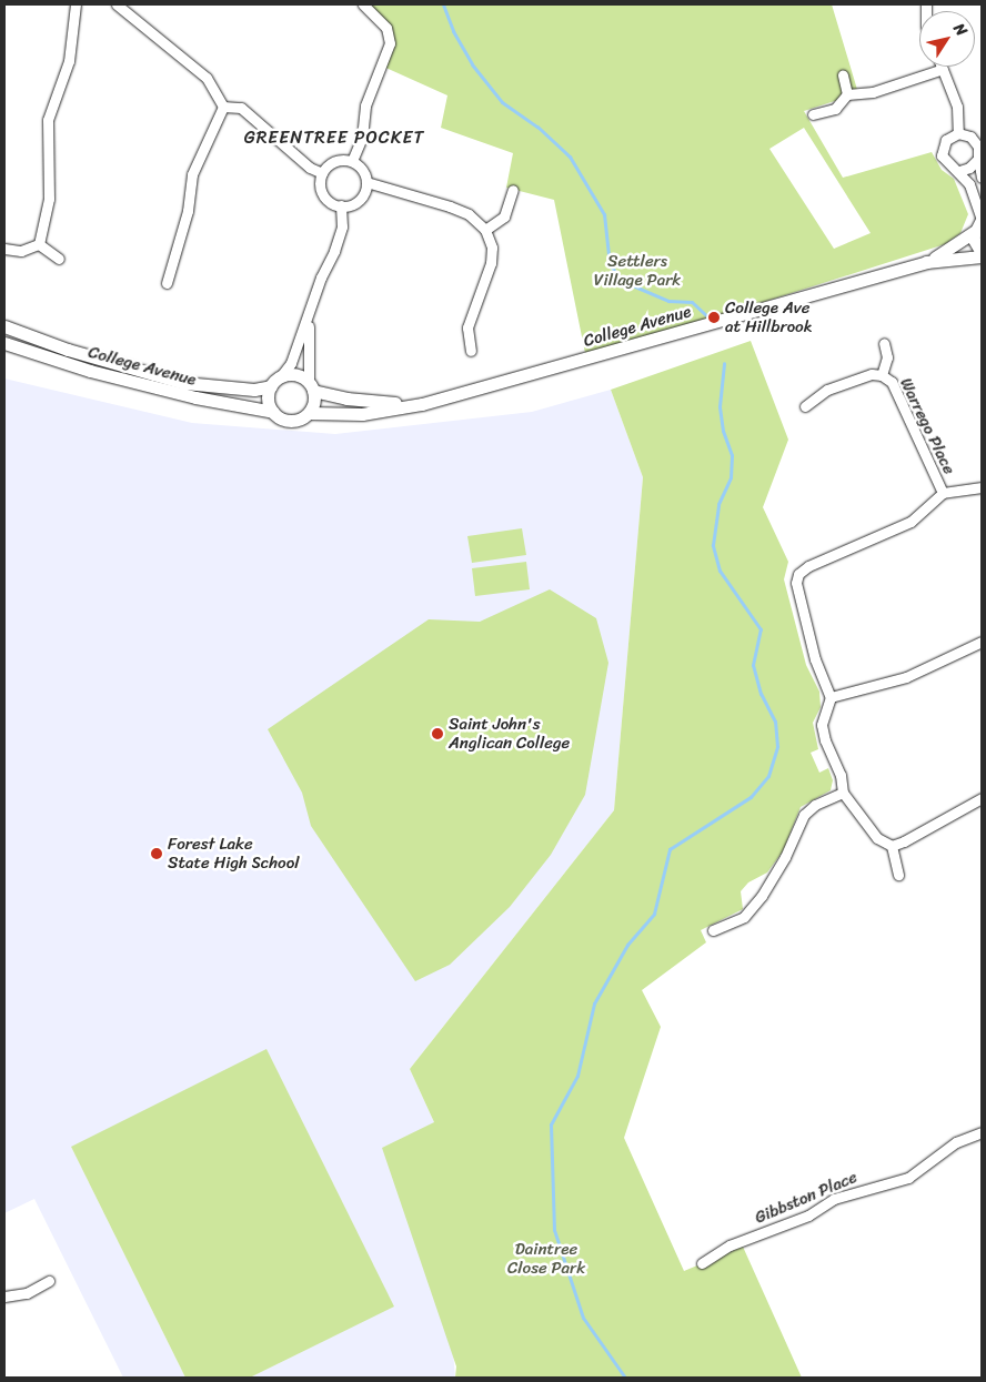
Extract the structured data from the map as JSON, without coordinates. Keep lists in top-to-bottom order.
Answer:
{
  "streets": {
    "street": ["College Avenue", "Warrego Place", "Gibbston Place"]
  },
  "districts": ["GREENTREE POCKET"],
  "parks": ["Settlers Village Park", "Daintree Close Park"],
  "places": ["College Ave at Hillbrook", "Saint John's Anglican College", "Forest Lake State High School"],
  "north": "top right"
}
